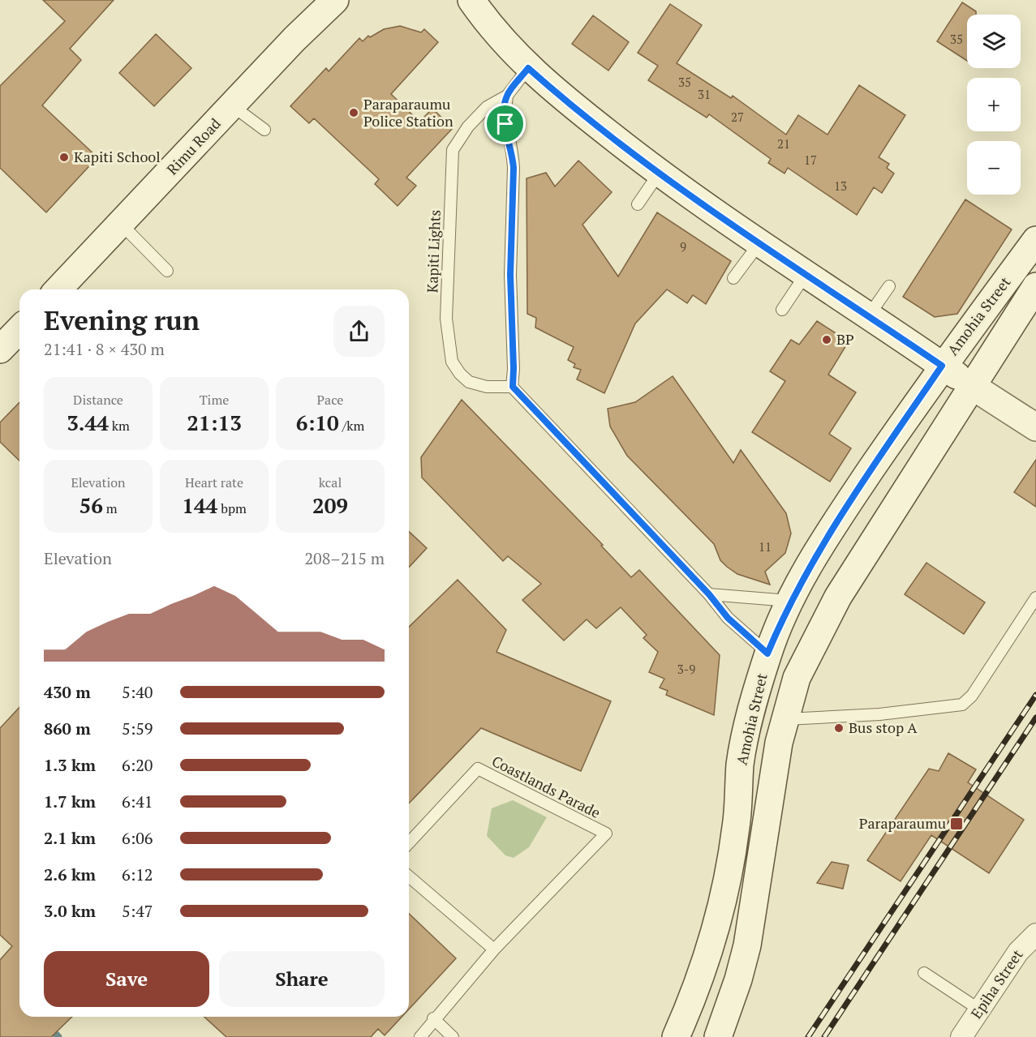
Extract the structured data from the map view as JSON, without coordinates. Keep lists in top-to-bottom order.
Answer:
{
  "streets": {
    "main road": ["Rimu Road", "Amohia Street"],
    "street": ["Epiha Street"],
    "lane": ["Kapiti Lights", "Coastlands Parade"]
  },
  "places": {
    "other": [
      "Paraparaumu Police Station",
      "Kapiti School",
      "BP",
      "Bus stop A"
    ],
    "transit": ["Paraparaumu"]
  },
  "house_numbers": [
    "35",
    "35",
    "31",
    "27",
    "21",
    "17",
    "13",
    "9",
    "11",
    "3-9"
  ],
  "page": {
    "map_buttons": ["+", "−"],
    "heading": ["Evening run", "21:41 · 8 × 430 m"],
    "stats": [
      ["Distance", "3.44 km"],
      ["Time", "21:13"],
      ["Pace", "6:10 /km"],
      ["Elevation", "56 m"],
      ["Heart rate", "144 bpm"],
      ["kcal", "209"]
    ],
    "chart": ["Elevation", "208–215 m"],
    "list": [
      {
        "name": "430 m",
        "note": "5:40"
      },
      {
        "name": "860 m",
        "note": "5:59"
      },
      {
        "name": "1.3 km",
        "note": "6:20"
      },
      {
        "name": "1.7 km",
        "note": "6:41"
      },
      {
        "name": "2.1 km",
        "note": "6:06"
      },
      {
        "name": "2.6 km",
        "note": "6:12"
      },
      {
        "name": "3.0 km",
        "note": "5:47"
      }
    ],
    "buttons": ["Save", "Share"]
  }
}
